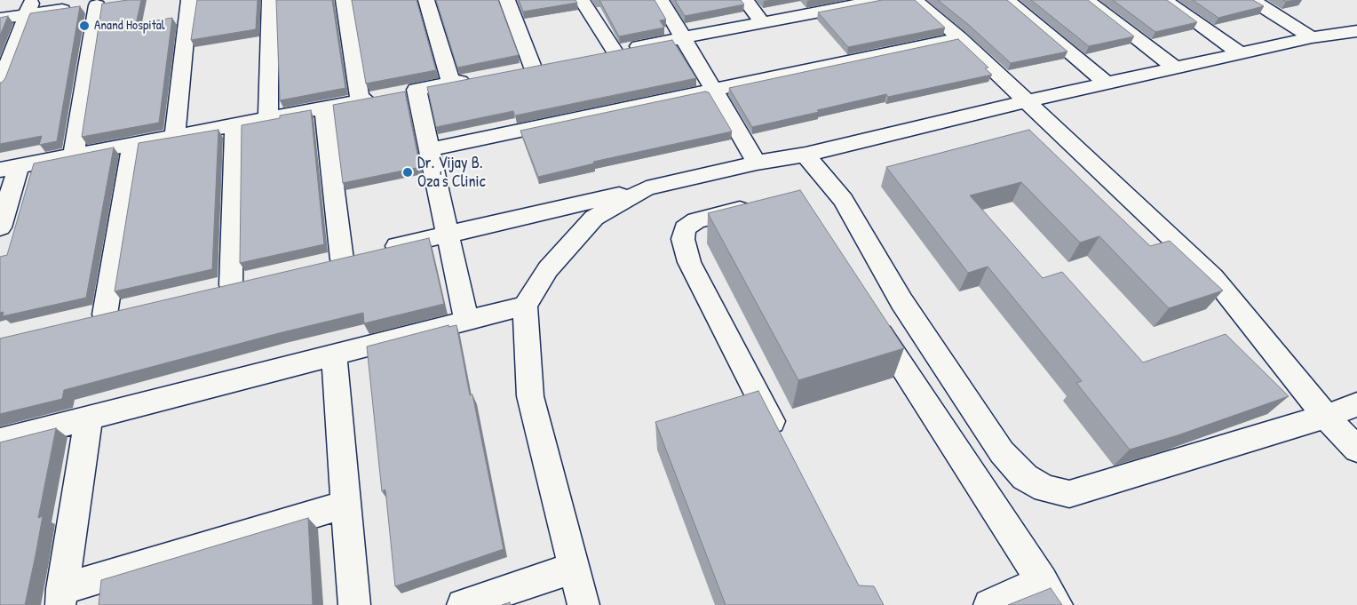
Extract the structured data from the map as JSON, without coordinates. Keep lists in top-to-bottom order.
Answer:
{
  "places": ["Anand Hospital", "Dr. Vijay B. Oza's Clinic"]
}
